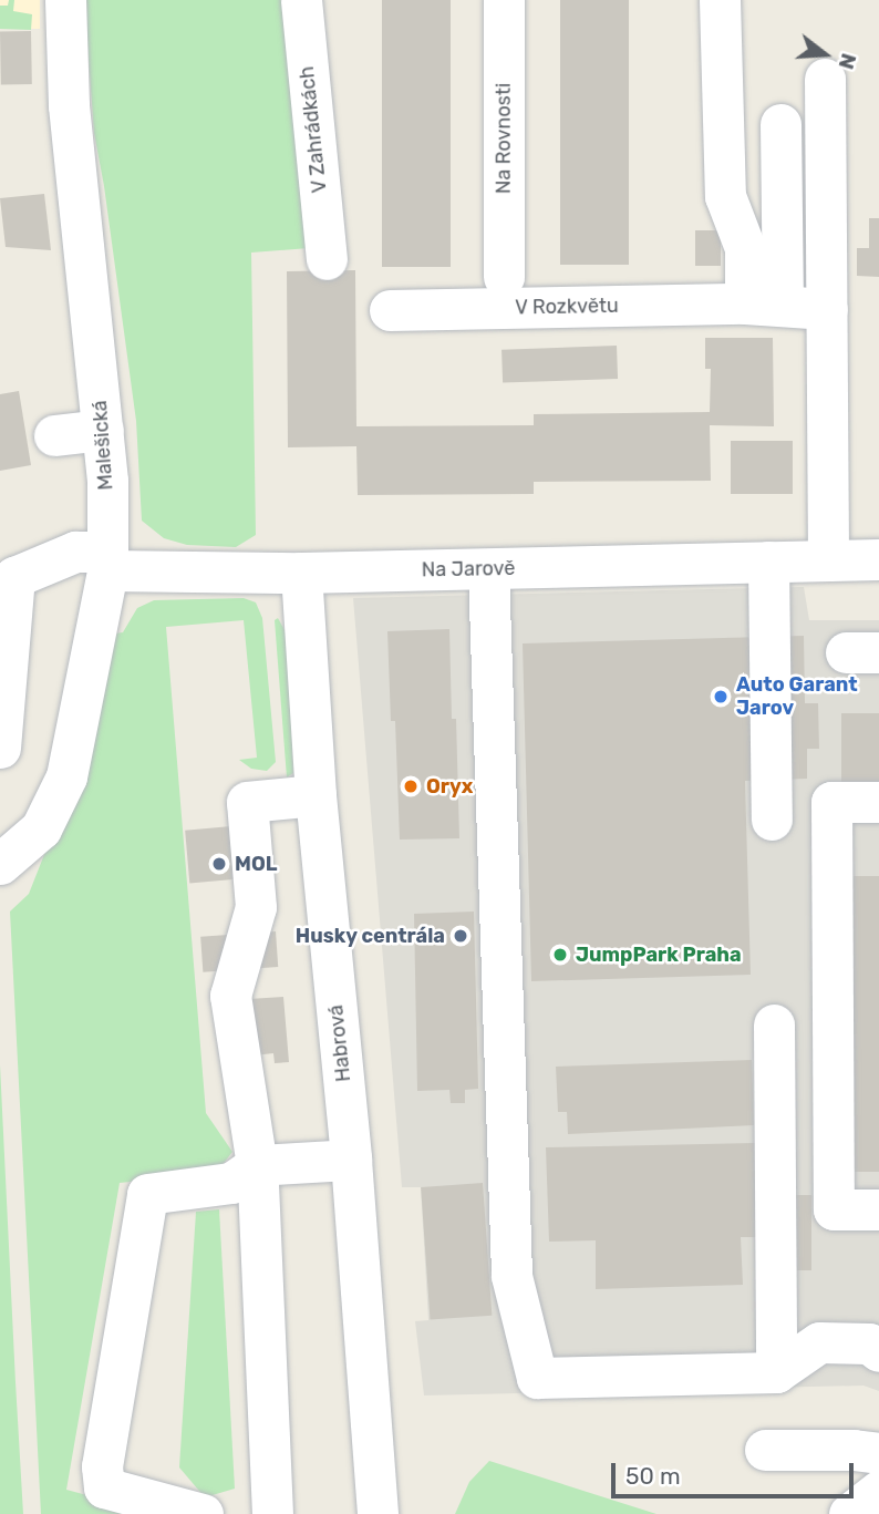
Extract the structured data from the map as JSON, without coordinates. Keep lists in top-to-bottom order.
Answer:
{
  "streets": {
    "street": [
      "V Zahrádkách",
      "Na Rovnosti",
      "V Rozkvětu",
      "Malešická",
      "Na Jarově",
      "Habrová"
    ]
  },
  "crossings": [
    ["Malešická", "Na Jarově"],
    ["Na Jarově", "Habrová"]
  ],
  "places": [
    "Auto Garant Jarov",
    "Oryx",
    "MOL",
    "Husky centrála",
    "JumpPark Praha"
  ],
  "scale_bar": "50 m",
  "north": "right"
}
